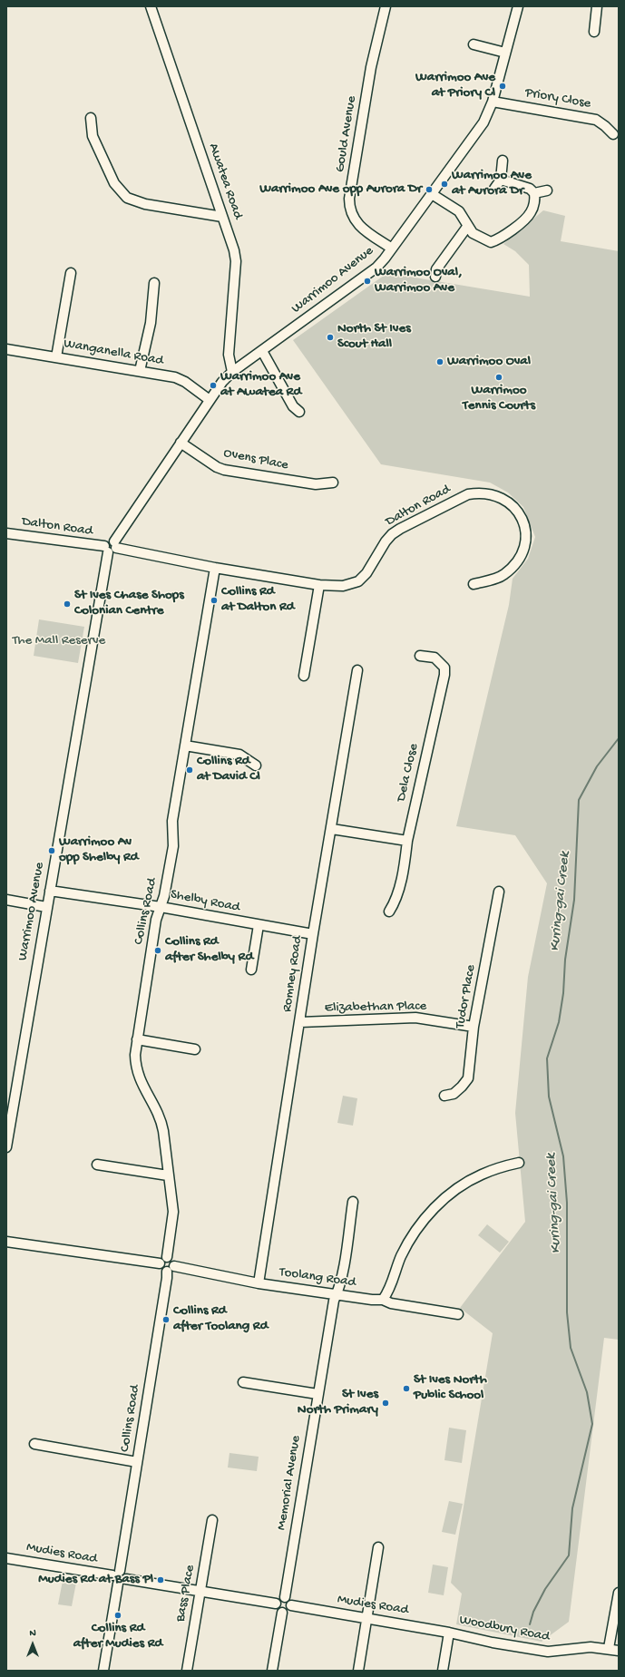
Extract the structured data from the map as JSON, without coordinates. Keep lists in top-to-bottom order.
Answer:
{
  "streets": {
    "street": [
      "Priory Close",
      "Gould Avenue",
      "Awatea Road",
      "Warrimoo Avenue",
      "Wanganella Road",
      "Ovens Place",
      "Dalton Road",
      "Dela Close",
      "Shelby Road",
      "Collins Road",
      "Romney Road",
      "Tudor Place",
      "Elizabethan Place",
      "Toolang Road",
      "Memorial Avenue",
      "Mudies Road",
      "Bass Place",
      "Woodbury Road"
    ]
  },
  "crossings": [
    ["Priory Close", "Warrimoo Avenue"],
    ["Gould Avenue", "Warrimoo Avenue"],
    ["Awatea Road", "Warrimoo Avenue"],
    ["Warrimoo Avenue", "Wanganella Road"],
    ["Warrimoo Avenue", "Ovens Place"],
    ["Warrimoo Avenue", "Dalton Road"],
    ["Warrimoo Avenue", "Shelby Road"],
    ["Dalton Road", "Collins Road"],
    ["Shelby Road", "Collins Road"],
    ["Shelby Road", "Romney Road"],
    ["Collins Road", "Toolang Road"],
    ["Collins Road", "Mudies Road"],
    ["Romney Road", "Elizabethan Place"],
    ["Romney Road", "Toolang Road"],
    ["Tudor Place", "Elizabethan Place"],
    ["Toolang Road", "Memorial Avenue"],
    ["Memorial Avenue", "Mudies Road"],
    ["Mudies Road", "Bass Place"],
    ["Mudies Road", "Woodbury Road"]
  ],
  "water": ["Kuring-gai Creek"],
  "parks": ["The Mall Reserve"],
  "places": [
    "Warrimoo Ave at Priory Cl",
    "Warrimoo Ave at Aurora Dr",
    "Warrimoo Ave opp Aurora Dr",
    "Warrimoo Oval, Warrimoo Ave",
    "North St Ives Scout Hall",
    "Warrimoo Oval",
    "Warrimoo Tennis Courts",
    "Warrimoo Ave at Awatea Rd",
    "Collins Rd at Dalton Rd",
    "St Ives Chase Shops Colonian Centre",
    "Collins Rd at David Cl",
    "Warrimoo Av opp Shelby Rd",
    "Collins Rd after Shelby Rd",
    "Collins Rd after Toolang Rd",
    "St Ives North Public School",
    "St Ives North Primary",
    "Mudies Rd at Bass Pl",
    "Collins Rd after Mudies Rd"
  ],
  "north": "top"
}
